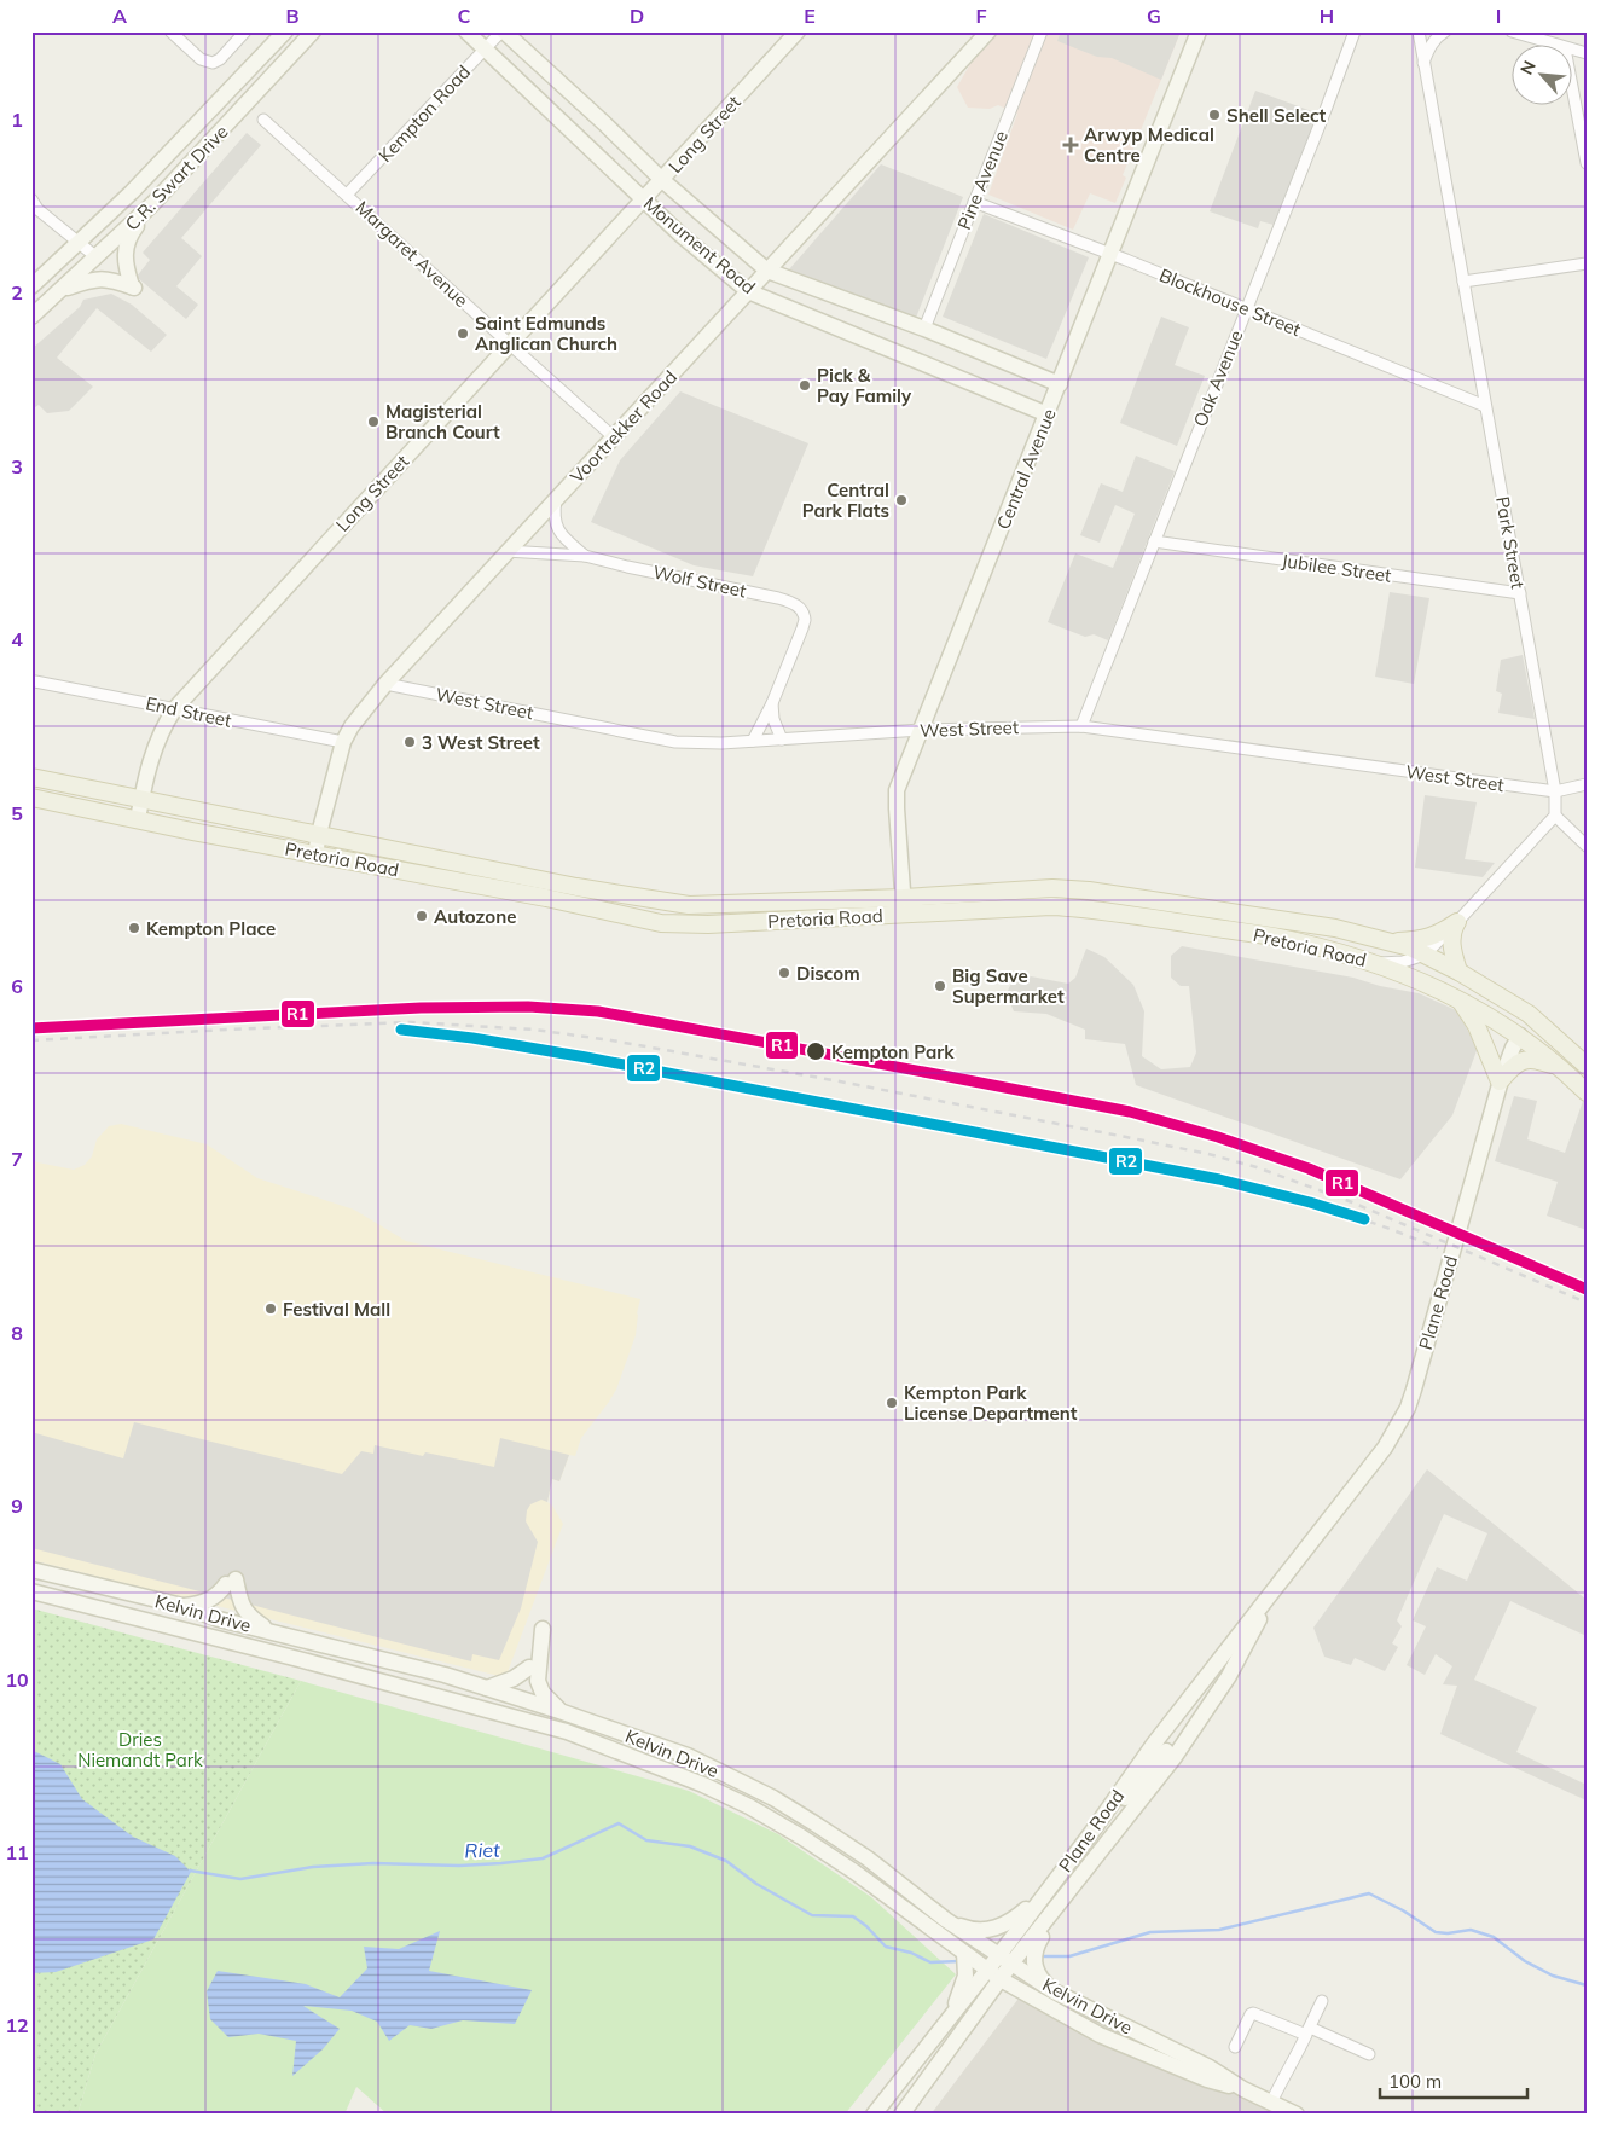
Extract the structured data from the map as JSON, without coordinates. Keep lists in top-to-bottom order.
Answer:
{
  "streets": {
    "main road": [
      "Long Street",
      "C.R. Swart Drive",
      "Monument Road",
      "Voortrekker Road",
      "Central Avenue",
      "Pretoria Road",
      "Plane Road",
      "Kelvin Drive"
    ],
    "street": [
      "Kempton Road",
      "Pine Avenue",
      "Margaret Avenue",
      "Blockhouse Street",
      "Oak Avenue",
      "Park Street",
      "Jubilee Street",
      "Wolf Street",
      "West Street",
      "End Street"
    ]
  },
  "crossings": [
    ["Kempton Road", "Monument Road"],
    ["Kempton Road", "Margaret Avenue"],
    ["Long Street", "Monument Road"],
    ["Long Street", "Margaret Avenue"],
    ["Long Street", "End Street"],
    ["Long Street", "Pretoria Road"],
    ["Pine Avenue", "Monument Road"],
    ["Pine Avenue", "Blockhouse Street"],
    ["Monument Road", "Voortrekker Road"],
    ["Monument Road", "Central Avenue"],
    ["Margaret Avenue", "Voortrekker Road"],
    ["Blockhouse Street", "Oak Avenue"],
    ["Blockhouse Street", "Central Avenue"],
    ["Blockhouse Street", "Park Street"],
    ["Oak Avenue", "Jubilee Street"],
    ["Oak Avenue", "West Street"],
    ["Voortrekker Road", "Wolf Street"],
    ["Voortrekker Road", "West Street"],
    ["Voortrekker Road", "End Street"],
    ["Voortrekker Road", "Pretoria Road"],
    ["Central Avenue", "West Street"],
    ["Central Avenue", "Pretoria Road"],
    ["Park Street", "Jubilee Street"],
    ["Park Street", "West Street"],
    ["Pretoria Road", "Plane Road"],
    ["Plane Road", "Kelvin Drive"]
  ],
  "water": ["Riet"],
  "parks": ["Dries Niemandt Park"],
  "places": {
    "other": [
      "Shell Select",
      "Saint Edmunds Anglican Church",
      "Pick & Pay Family",
      "Magisterial Branch Court",
      "Central Park Flats",
      "3 West Street",
      "Autozone",
      "Kempton Place",
      "Discom",
      "Big Save Supermarket",
      "Kempton Park",
      "Festival Mall",
      "Kempton Park License Department"
    ],
    "health": ["Arwyp Medical Centre"]
  },
  "lines": ["transit line R1", "transit line R2"],
  "scale_bar": "100 m",
  "north": "top left",
  "grid": {
    "columns": [
      "A",
      "B",
      "C",
      "D",
      "E",
      "F",
      "G",
      "H",
      "I"
    ],
    "rows": [
      "1",
      "2",
      "3",
      "4",
      "5",
      "6",
      "7",
      "8",
      "9",
      "10",
      "11",
      "12"
    ]
  }
}
